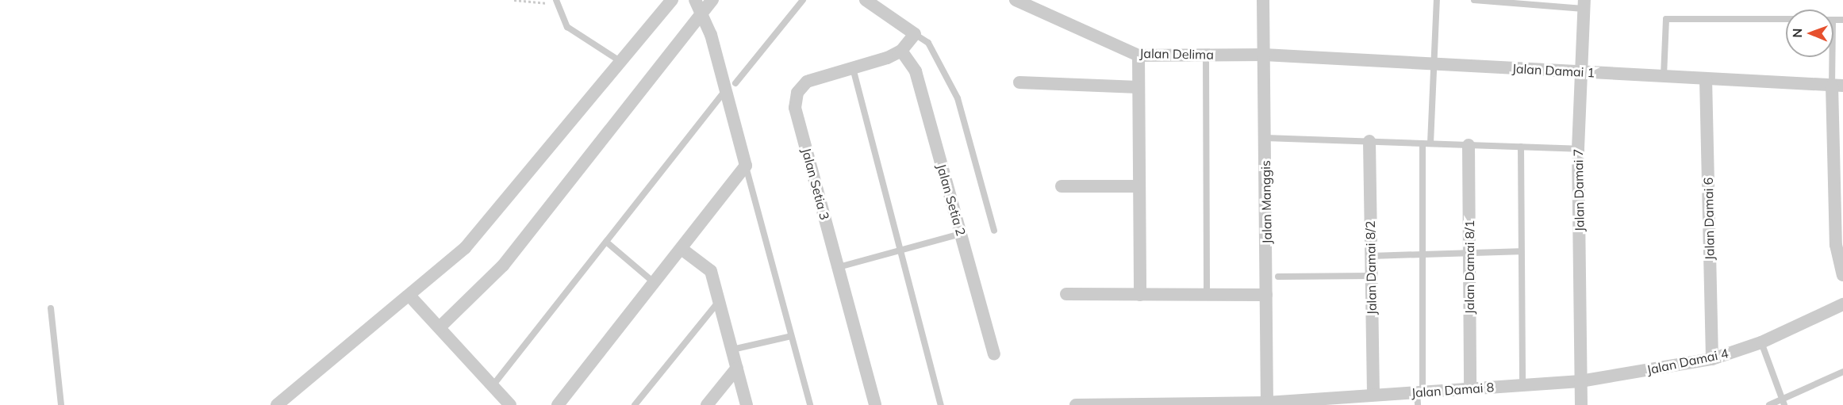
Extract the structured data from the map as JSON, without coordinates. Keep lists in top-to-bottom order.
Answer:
{
  "streets": {
    "street": [
      "Jalan Delima",
      "Jalan Damai 1",
      "Jalan Setia 3",
      "Jalan Damai 7",
      "Jalan Setia 2",
      "Jalan Manggis",
      "Jalan Damai 6",
      "Jalan Damai 8/1",
      "Jalan Damai 8/2",
      "Jalan Damai 4",
      "Jalan Damai 8"
    ]
  },
  "crossings": [
    ["Jalan Delima", "Jalan Damai 1"],
    ["Jalan Delima", "Jalan Manggis"],
    ["Jalan Damai 1", "Jalan Damai 7"],
    ["Jalan Damai 1", "Jalan Manggis"],
    ["Jalan Damai 1", "Jalan Damai 6"],
    ["Jalan Setia 3", "Jalan Setia 2"],
    ["Jalan Damai 7", "Jalan Damai 4"],
    ["Jalan Damai 7", "Jalan Damai 8"],
    ["Jalan Manggis", "Jalan Damai 8"],
    ["Jalan Damai 6", "Jalan Damai 4"],
    ["Jalan Damai 8/1", "Jalan Damai 8"],
    ["Jalan Damai 8/2", "Jalan Damai 8"],
    ["Jalan Damai 4", "Jalan Damai 8"]
  ],
  "north": "left"
}
